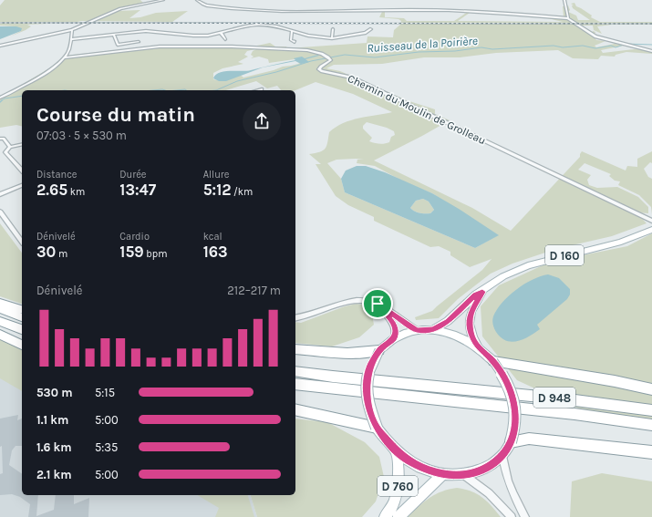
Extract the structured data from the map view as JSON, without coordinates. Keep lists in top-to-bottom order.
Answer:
{
  "streets": {
    "highway": ["D 948"],
    "main road": ["D 160", "D 760"],
    "street": ["Chemin du Moulin de Grolleau"]
  },
  "water": ["Ruisseau de la Poirière"],
  "page": {
    "heading": ["Course du matin", "07:03 · 5 × 530 m"],
    "stats": [
      ["Distance", "2.65 km"],
      ["Durée", "13:47"],
      ["Allure", "5:12 /km"],
      ["Dénivelé", "30 m"],
      ["Cardio", "159 bpm"],
      ["kcal", "163"]
    ],
    "chart": ["Dénivelé", "212–217 m"],
    "list": [
      {
        "name": "530 m",
        "note": "5:15"
      },
      {
        "name": "1.1 km",
        "note": "5:00"
      },
      {
        "name": "1.6 km",
        "note": "5:35"
      },
      {
        "name": "2.1 km",
        "note": "5:00"
      }
    ]
  }
}
